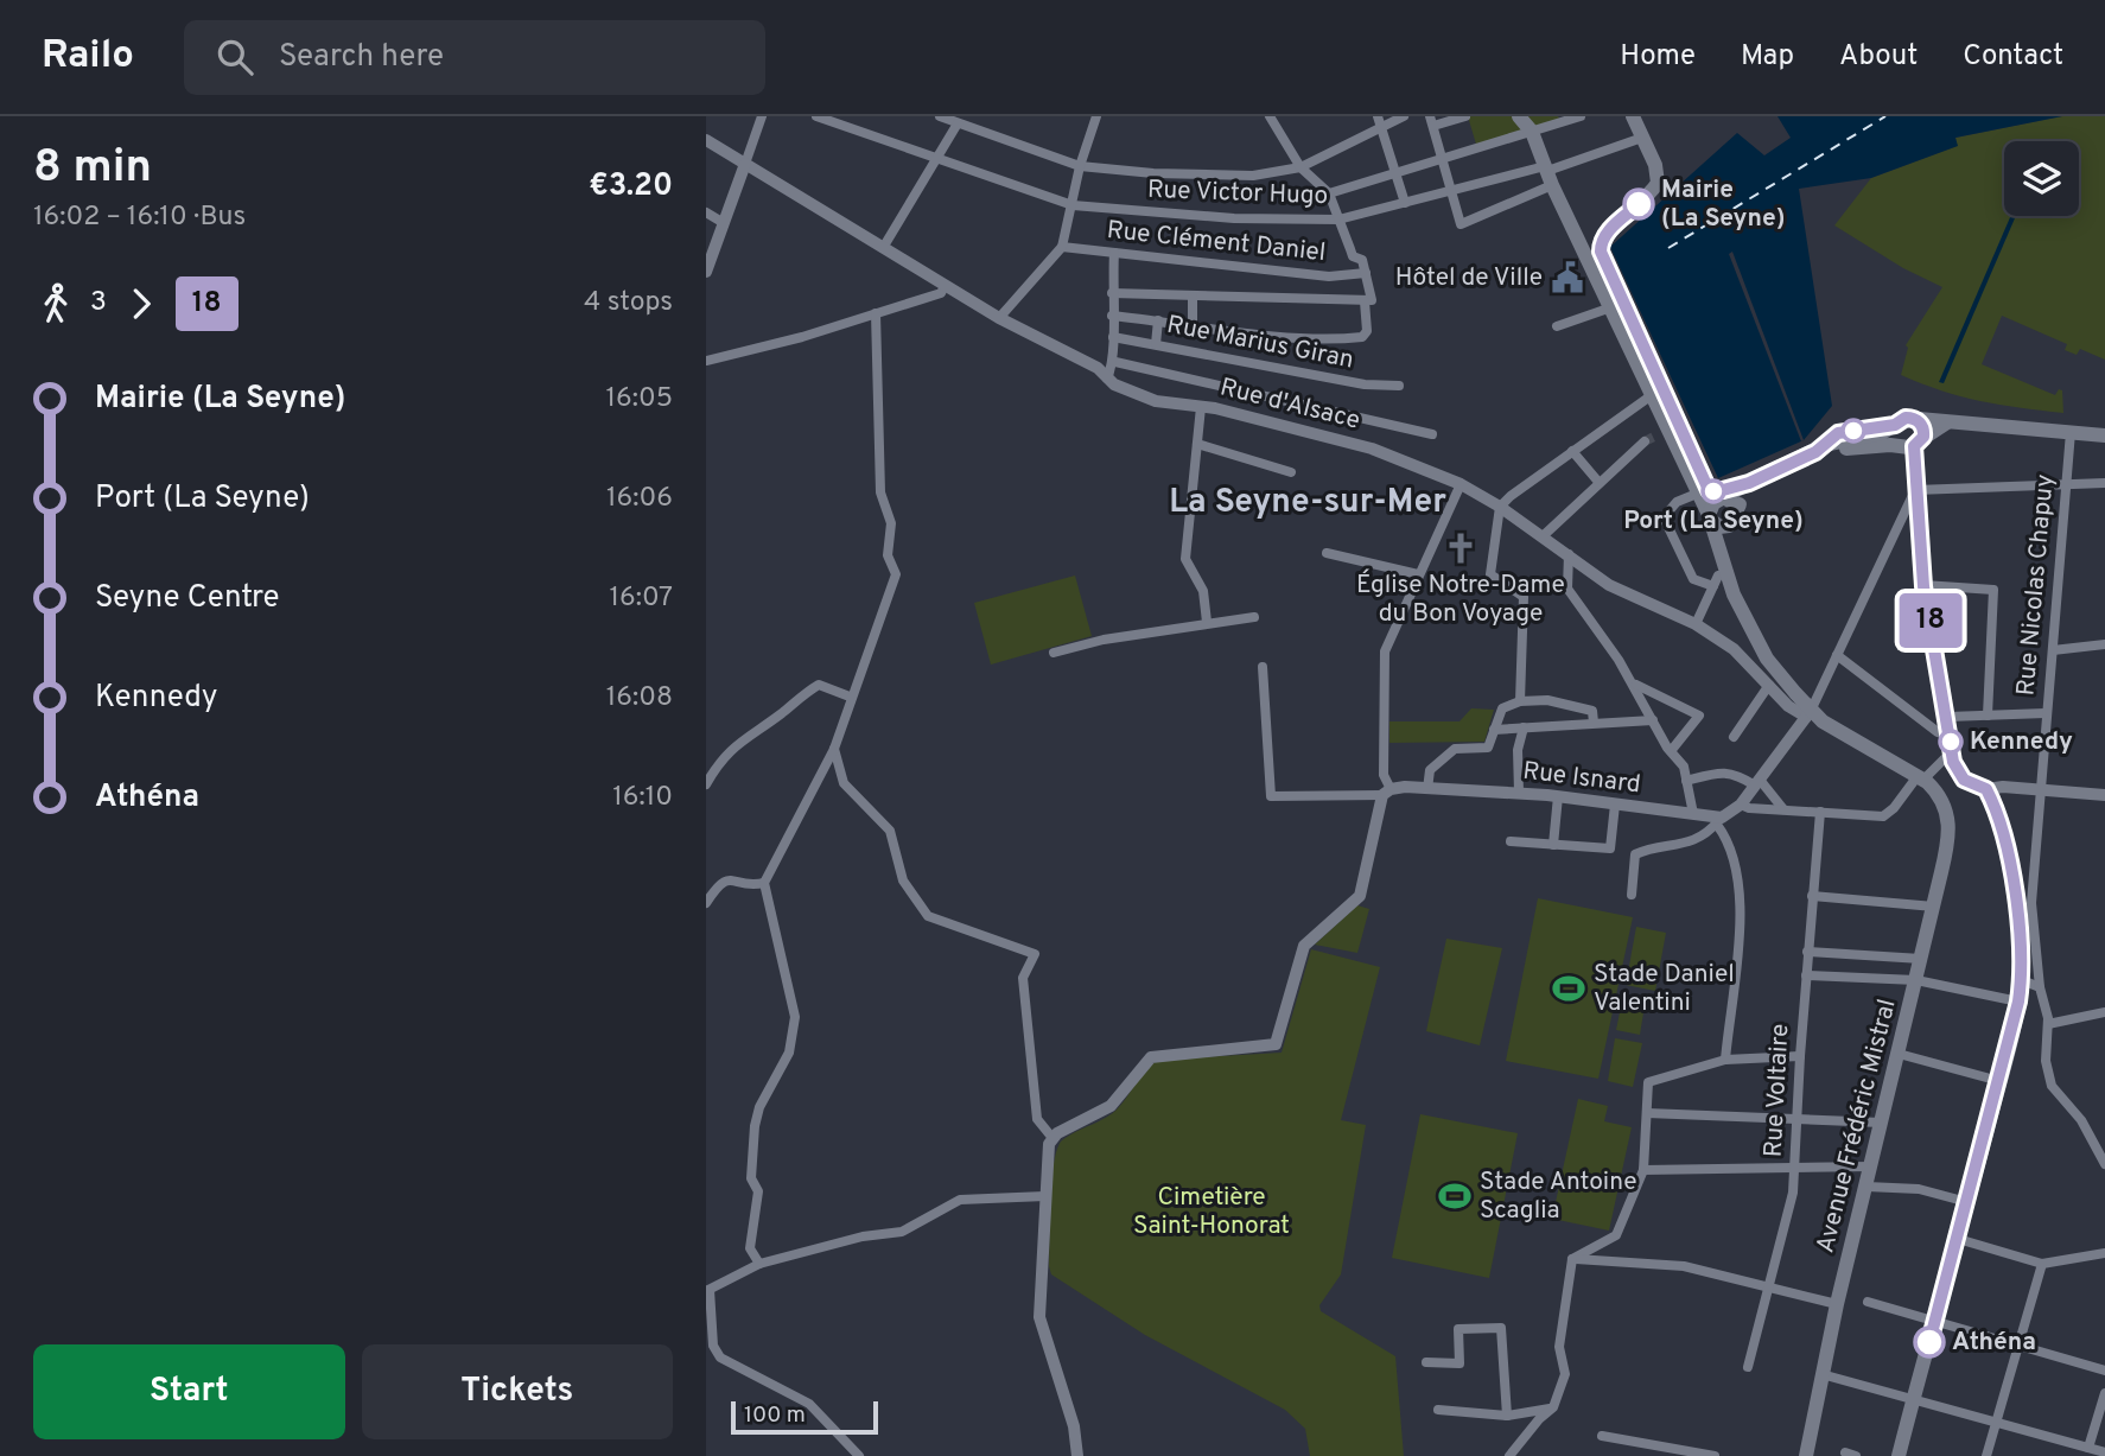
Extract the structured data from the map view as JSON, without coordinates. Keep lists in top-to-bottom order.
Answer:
{
  "streets": {
    "main road": ["Avenue Frédéric Mistral"],
    "street": [
      "Rue Victor Hugo",
      "Rue Clément Daniel",
      "Rue Marius Giran",
      "Rue d'Alsace",
      "Rue Nicolas Chapuy",
      "Rue Isnard",
      "Rue Voltaire"
    ]
  },
  "districts": ["La Seyne-sur-Mer"],
  "parks": ["Cimetière Saint-Honorat"],
  "places": {
    "other": [
      "Mairie (La Seyne)",
      "Port (La Seyne)",
      "Kennedy",
      "Athéna"
    ],
    "public building": ["Hôtel de Ville"],
    "church": ["Église Notre-Dame du Bon Voyage"],
    "sports": ["Stade Daniel Valentini", "Stade Antoine Scaglia"]
  },
  "lines": ["bus line 18"],
  "scale_bar": "100 m",
  "page": {
    "header": "Railo",
    "search": "Search here",
    "nav": [
      "Home",
      "Map",
      "About",
      "Contact"
    ],
    "heading": ["8 min", "16:02 – 16:10 · Bus", "€3.20"],
    "on_map": "18",
    "legs": ["3", "18", "4 stops"],
    "list": [
      {
        "name": "Mairie (La Seyne)",
        "value": "16:05"
      },
      {
        "name": "Port (La Seyne)",
        "value": "16:06"
      },
      {
        "name": "Seyne Centre",
        "value": "16:07"
      },
      {
        "name": "Kennedy",
        "value": "16:08"
      },
      {
        "name": "Athéna",
        "value": "16:10"
      }
    ],
    "buttons": ["Start", "Tickets"],
    "scale": "100 m"
  }
}
